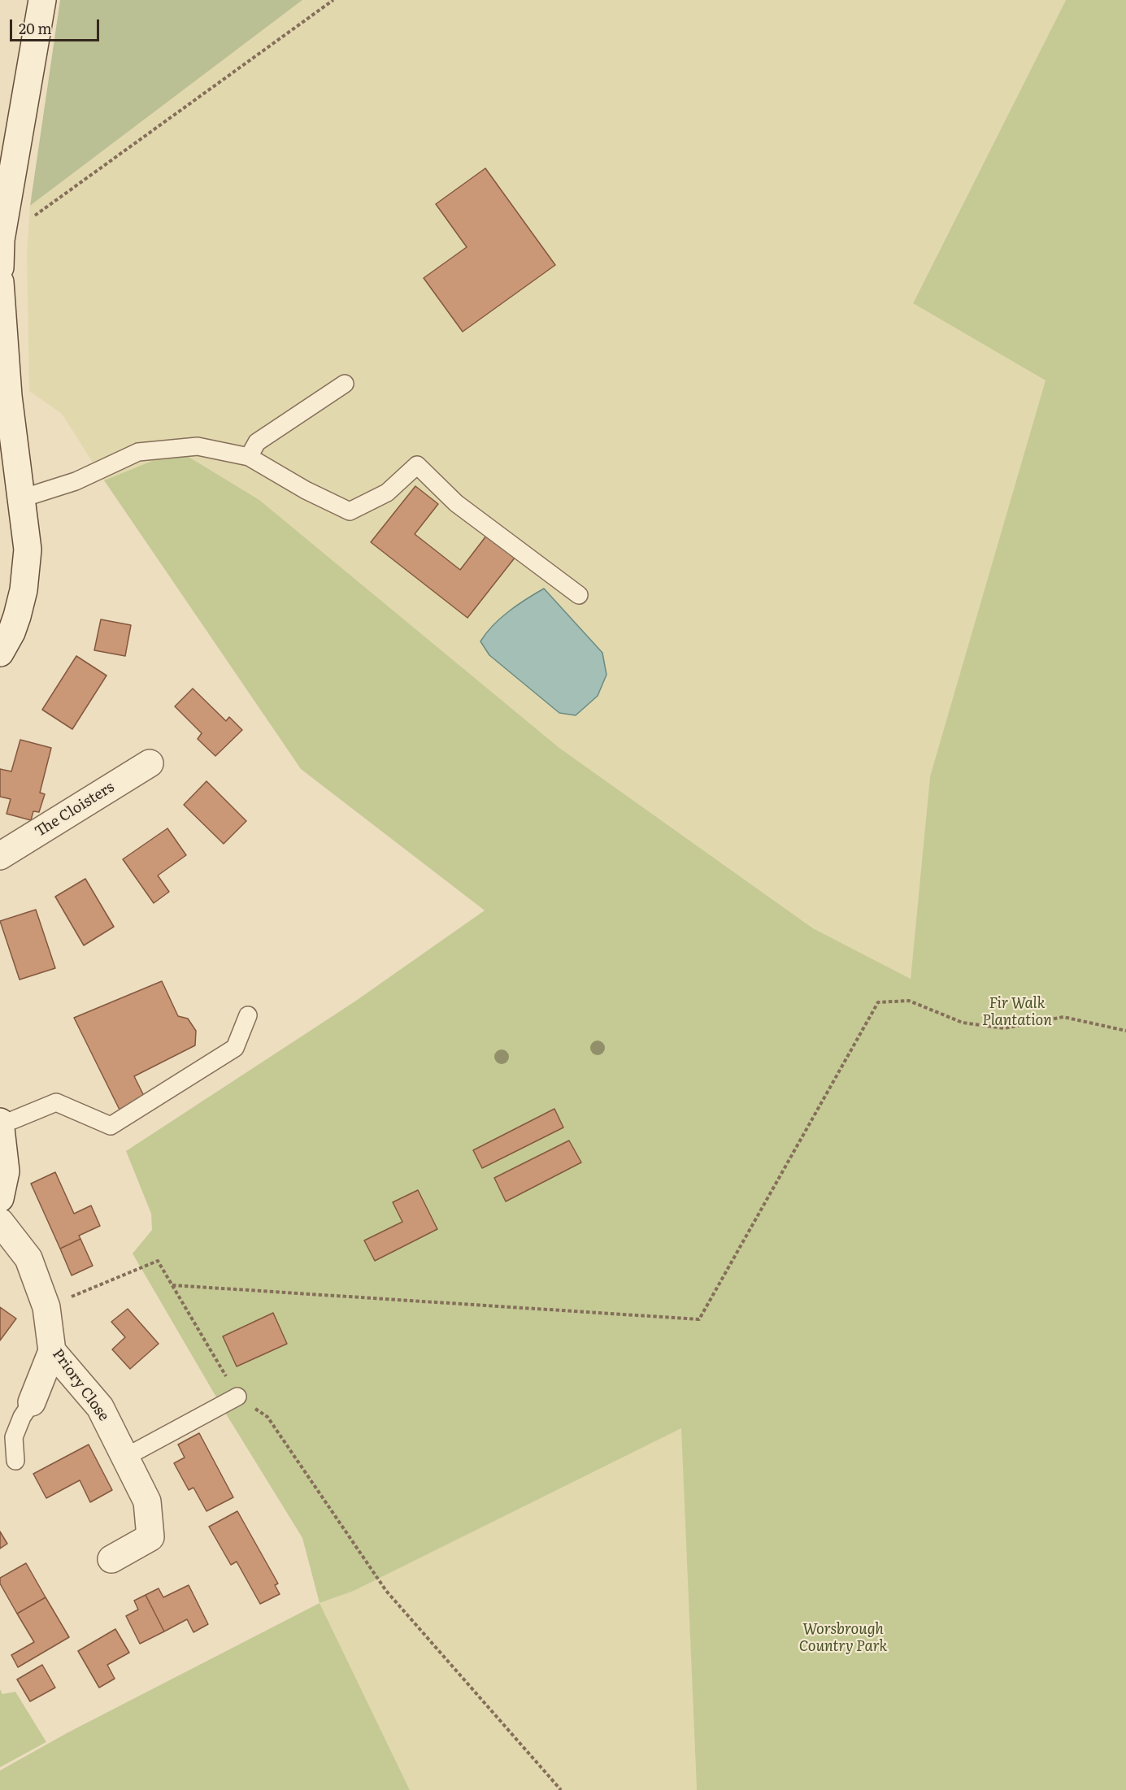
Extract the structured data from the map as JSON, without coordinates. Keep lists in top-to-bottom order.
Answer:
{
  "streets": {
    "street": ["The Cloisters", "Priory Close"]
  },
  "parks": ["Fir Walk Plantation", "Worsbrough Country Park"],
  "scale_bar": "20 m"
}
